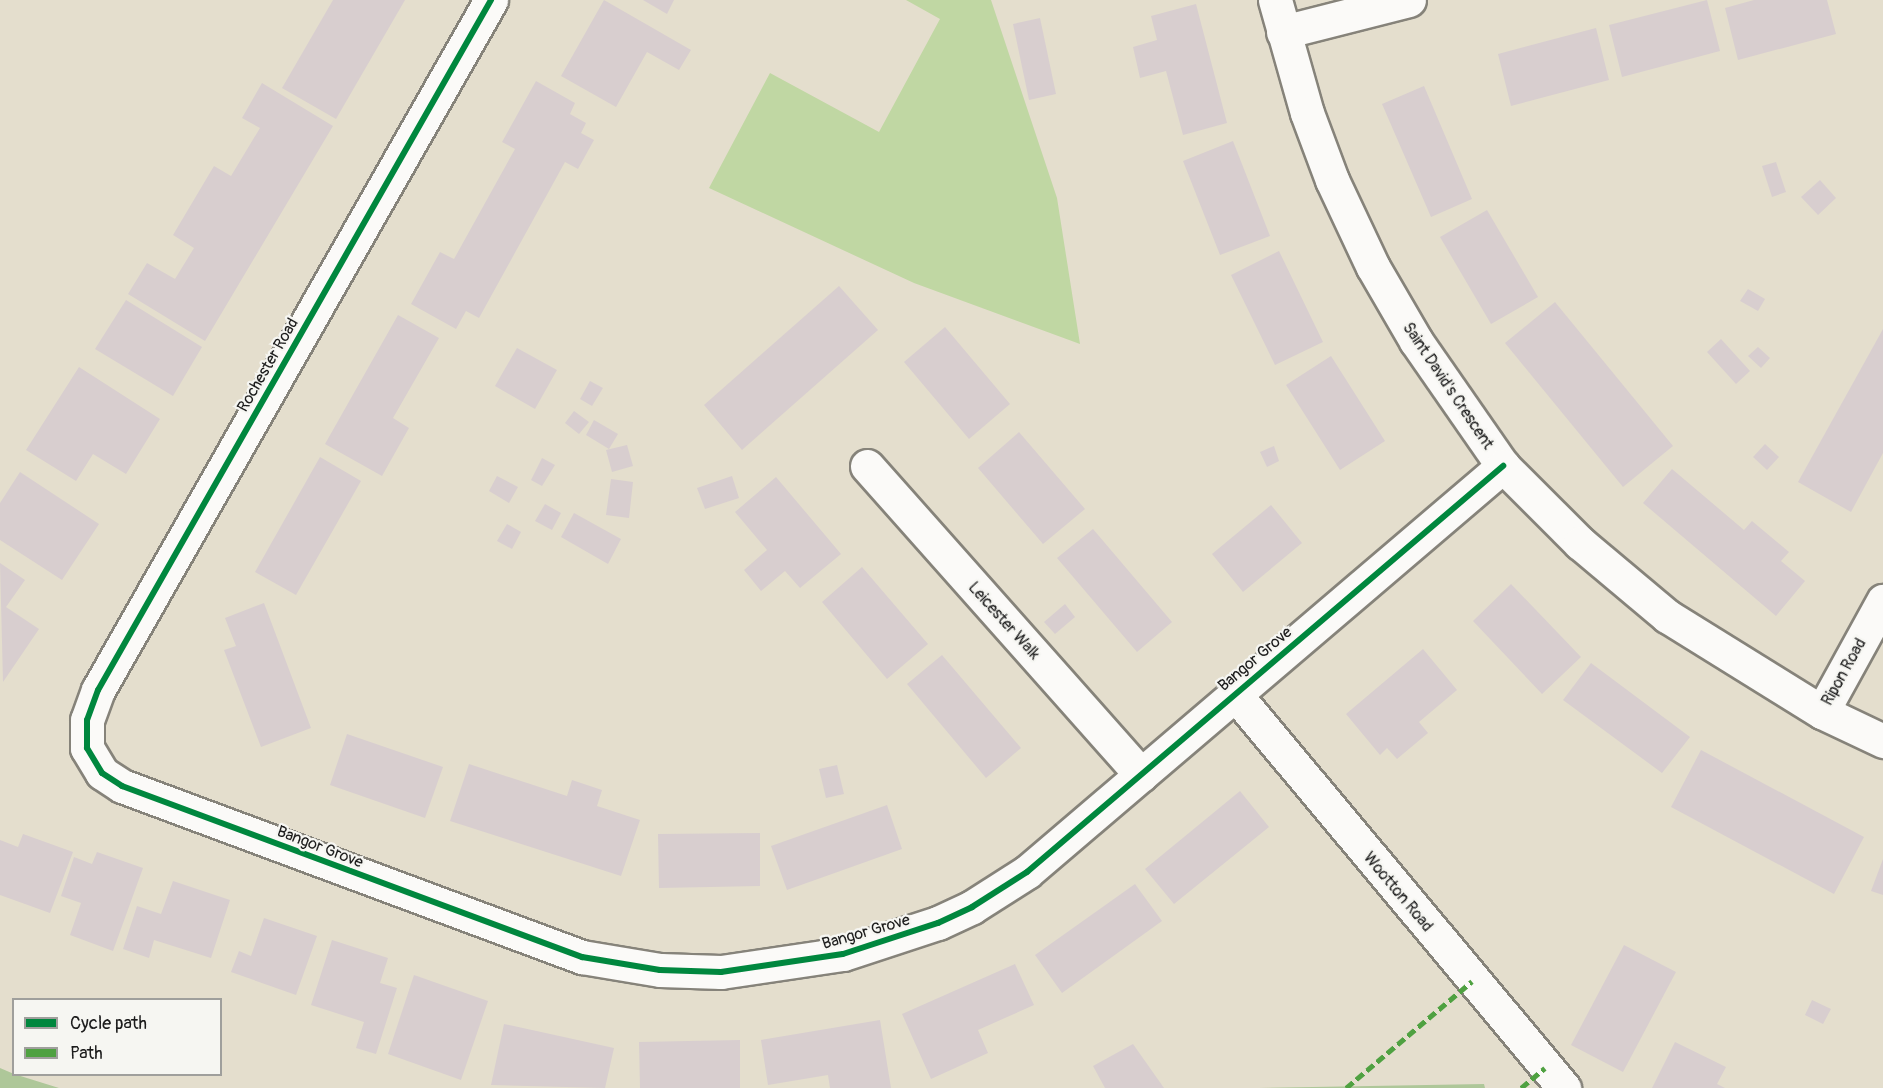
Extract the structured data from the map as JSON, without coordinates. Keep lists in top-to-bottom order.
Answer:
{
  "streets": {
    "street": [
      "Rochester Road",
      "Saint David's Crescent",
      "Leicester Walk",
      "Bangor Grove",
      "Ripon Road",
      "Wootton Road"
    ]
  },
  "crossings": [
    ["Rochester Road", "Bangor Grove"],
    ["Saint David's Crescent", "Bangor Grove"],
    ["Saint David's Crescent", "Ripon Road"],
    ["Leicester Walk", "Bangor Grove"],
    ["Bangor Grove", "Wootton Road"]
  ],
  "legend": ["Cycle path", "Path"]
}
